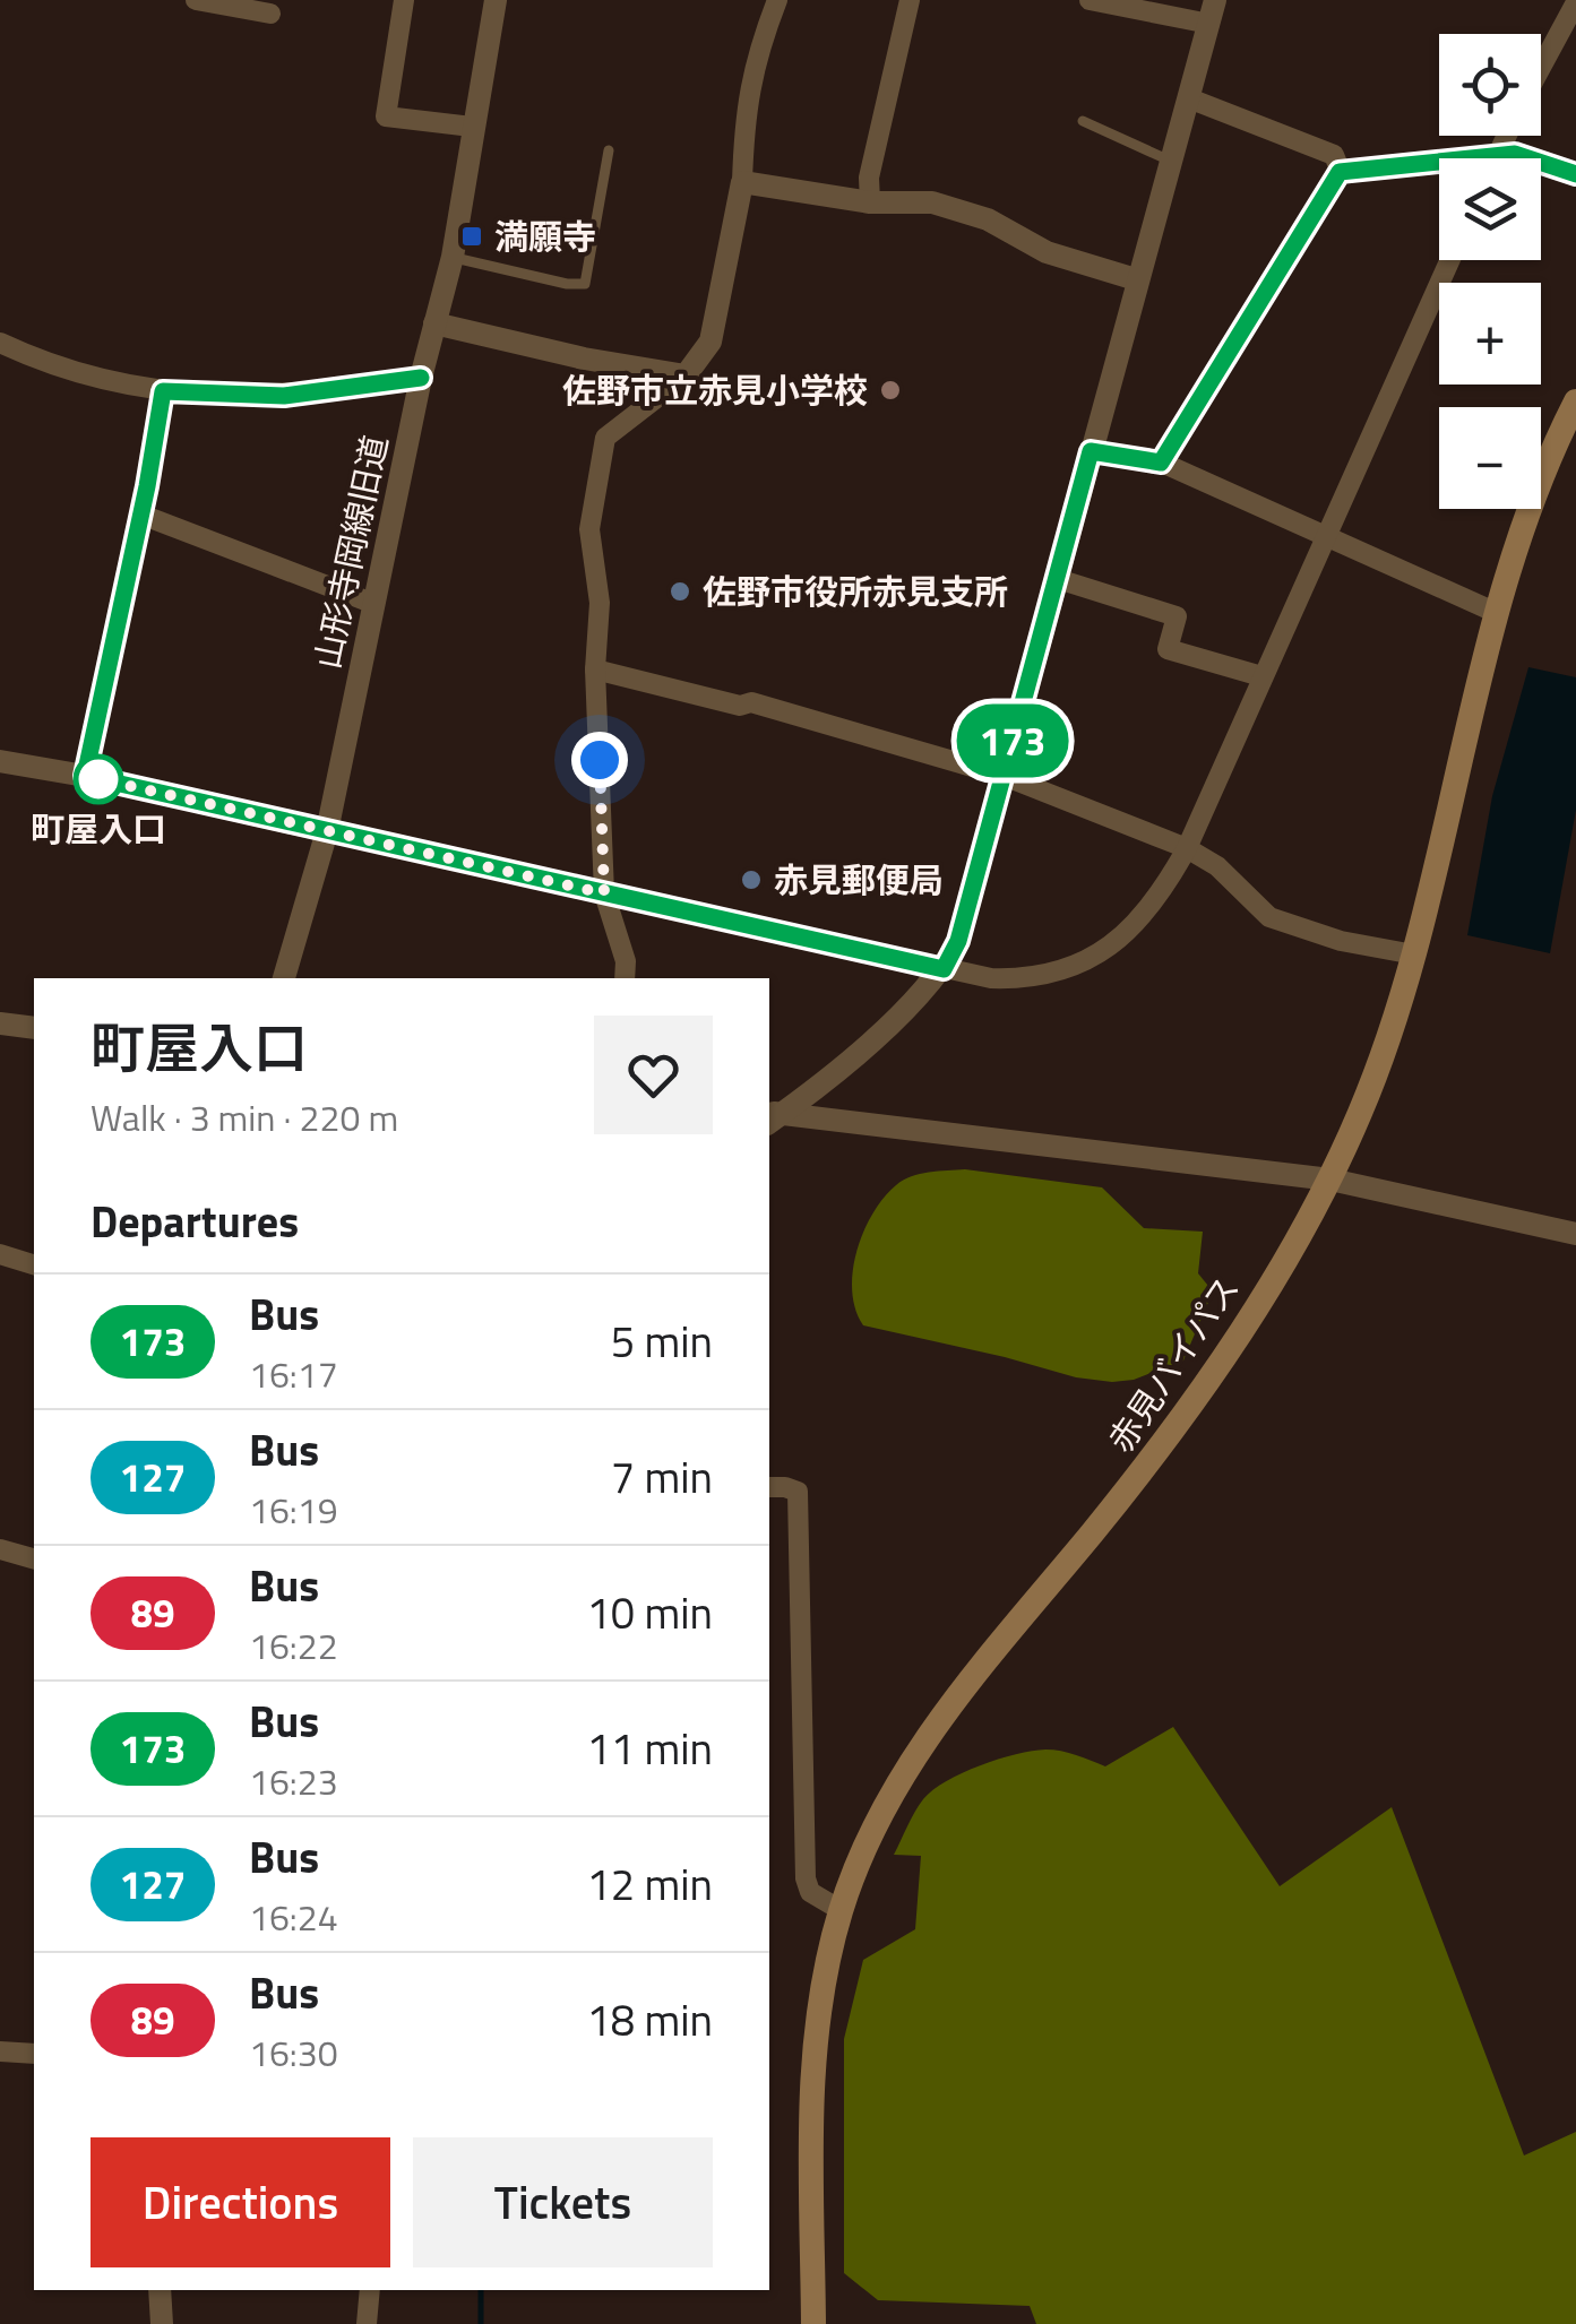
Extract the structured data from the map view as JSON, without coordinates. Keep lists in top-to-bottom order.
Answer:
{
  "streets": {
    "main road": ["赤見バイパス"],
    "street": ["山形寺岡線旧道"]
  },
  "places": {
    "transit": ["満願寺"],
    "other": [
      "佐野市立赤見小学校",
      "佐野市役所赤見支所",
      "町屋入口",
      "赤見郵便局"
    ]
  },
  "lines": ["bus line 173"],
  "page": {
    "on_map": "173",
    "map_buttons": ["+", "−"],
    "heading": [
      ["町屋入口", "Walk · 3 min · 220 m"],
      "Departures"
    ],
    "list": [
      {
        "mark": "173",
        "name": "Bus",
        "note": "16:17",
        "value": "5 min"
      },
      {
        "mark": "127",
        "name": "Bus",
        "note": "16:19",
        "value": "7 min"
      },
      {
        "mark": "89",
        "name": "Bus",
        "note": "16:22",
        "value": "10 min"
      },
      {
        "mark": "173",
        "name": "Bus",
        "note": "16:23",
        "value": "11 min"
      },
      {
        "mark": "127",
        "name": "Bus",
        "note": "16:24",
        "value": "12 min"
      },
      {
        "mark": "89",
        "name": "Bus",
        "note": "16:30",
        "value": "18 min"
      }
    ],
    "buttons": ["Directions", "Tickets"]
  }
}
